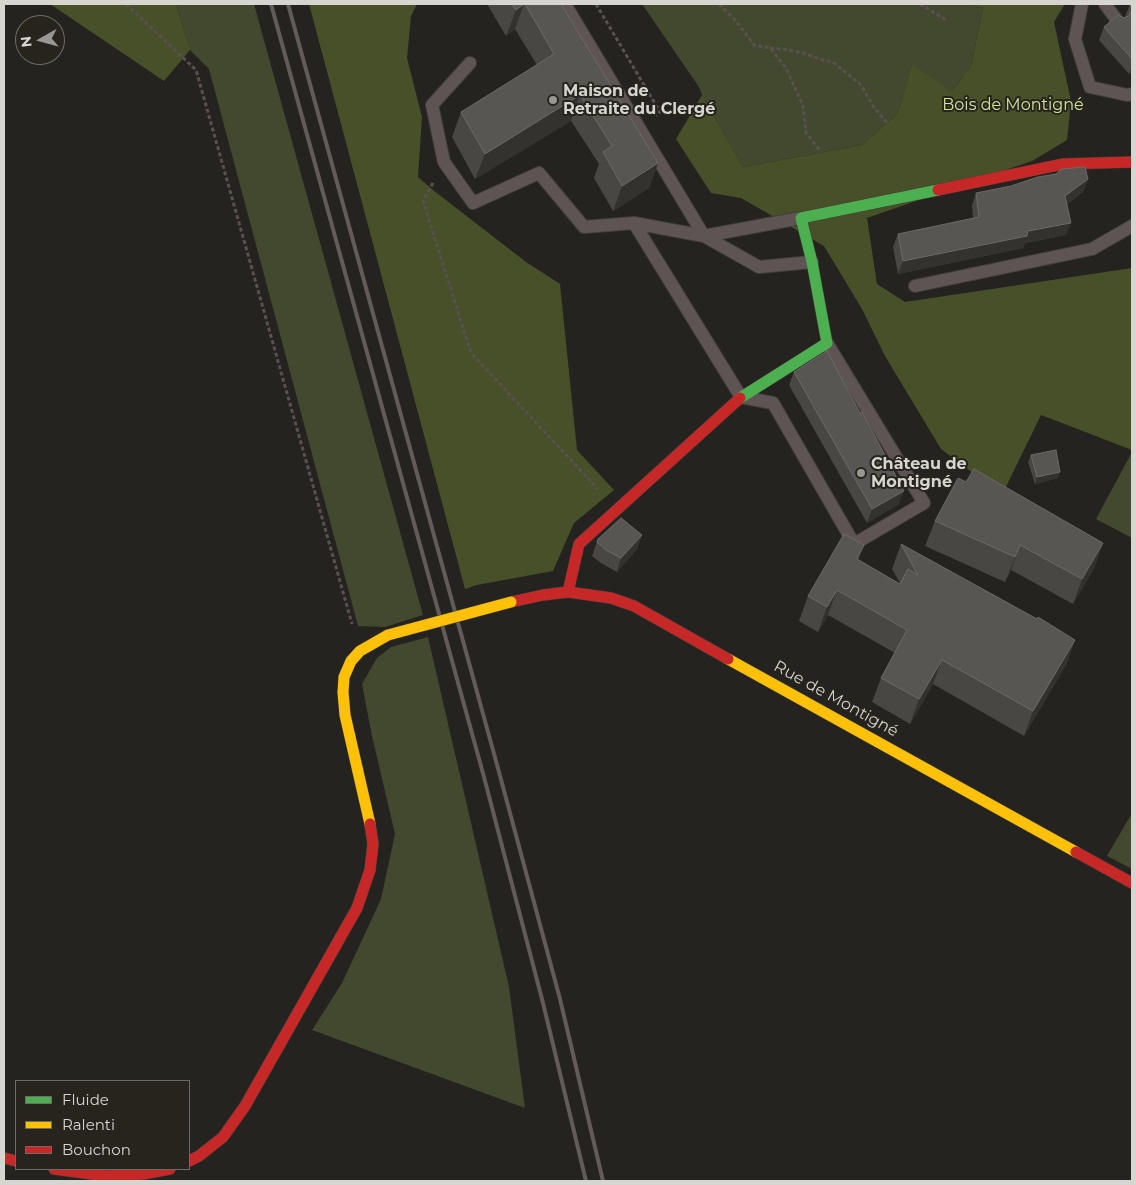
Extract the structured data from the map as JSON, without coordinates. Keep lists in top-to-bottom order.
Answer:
{
  "streets": {
    "street": ["Rue de Montigné"]
  },
  "parks": ["Bois de Montigné"],
  "places": ["Maison de Retraite du Clergé", "Château de Montigné"],
  "legend": ["Fluide", "Ralenti", "Bouchon"],
  "north": "left"
}
